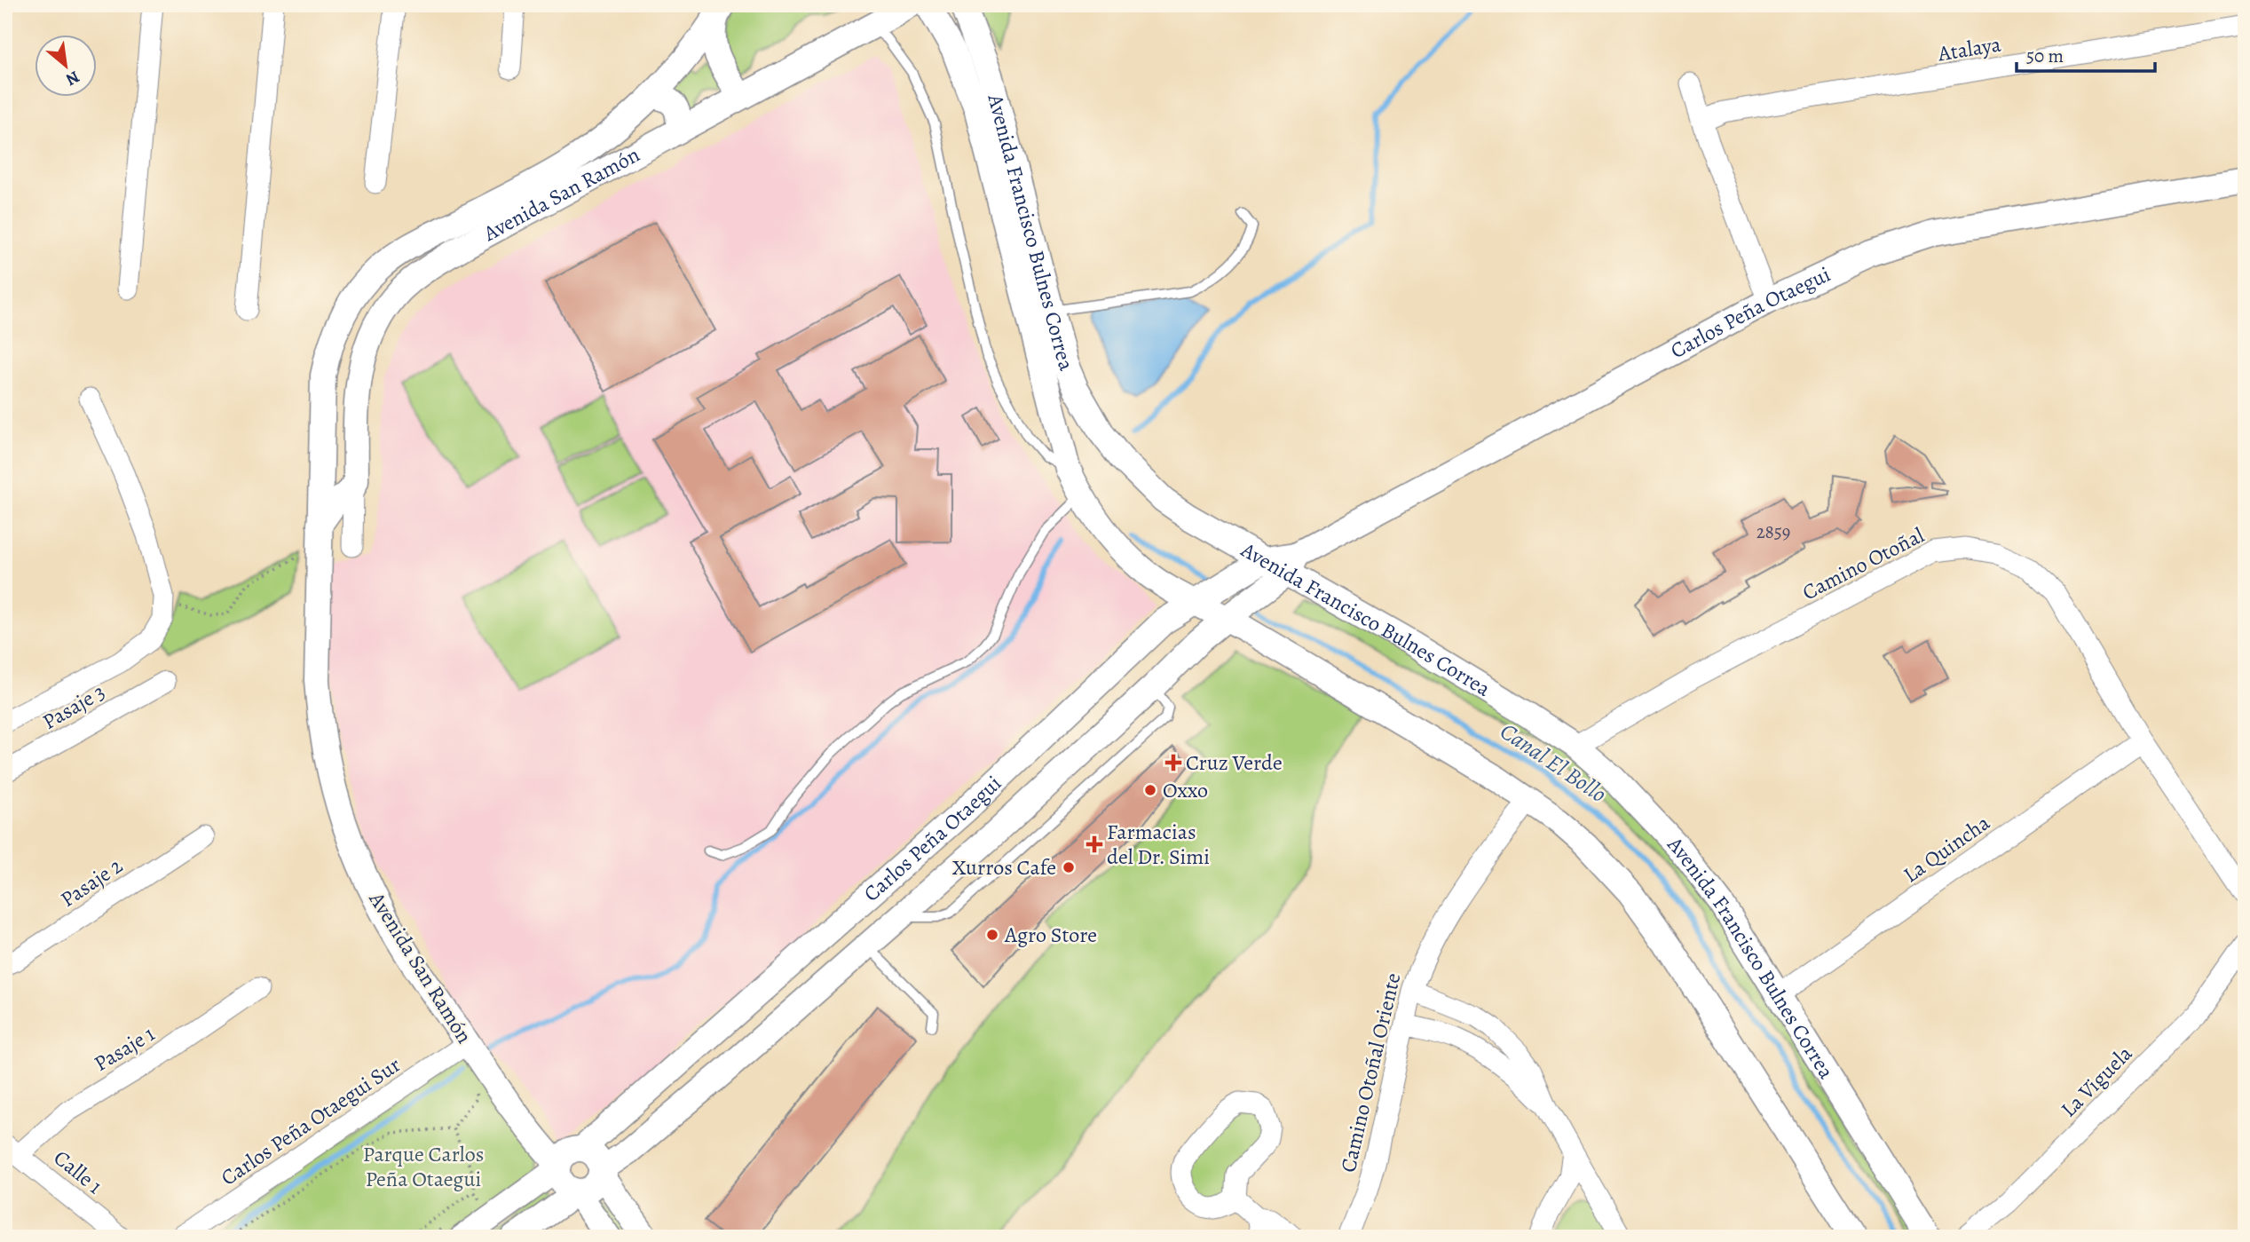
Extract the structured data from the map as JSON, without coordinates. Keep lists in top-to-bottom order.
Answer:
{
  "streets": {
    "street": [
      "Atalaya",
      "Avenida San Ramón",
      "Avenida Francisco Bulnes Correa",
      "Carlos Peña Otaegui",
      "Camino Otoñal",
      "Pasaje 3",
      "La Quincha",
      "Pasaje 2",
      "Pasaje 1",
      "Camino Otoñal Oriente",
      "La Viguela",
      "Carlos Peña Otaegui Sur",
      "Calle 1"
    ]
  },
  "crossings": [
    ["Avenida San Ramón", "Carlos Peña Otaegui"],
    ["Avenida San Ramón", "Carlos Peña Otaegui Sur"],
    ["Avenida Francisco Bulnes Correa", "Carlos Peña Otaegui"],
    ["Avenida Francisco Bulnes Correa", "Camino Otoñal"],
    ["Avenida Francisco Bulnes Correa", "La Quincha"],
    ["Avenida Francisco Bulnes Correa", "Camino Otoñal Oriente"],
    ["Camino Otoñal", "La Quincha"],
    ["Pasaje 1", "Calle 1"]
  ],
  "water": ["Canal El Bollo"],
  "parks": ["Parque Carlos Peña Otaegui"],
  "places": {
    "health": ["Cruz Verde", "Farmacias del Dr. Simi"],
    "other": ["Oxxo", "Xurros Cafe", "Agro Store"]
  },
  "house_numbers": ["2859"],
  "scale_bar": "50 m",
  "north": "bottom right"
}
